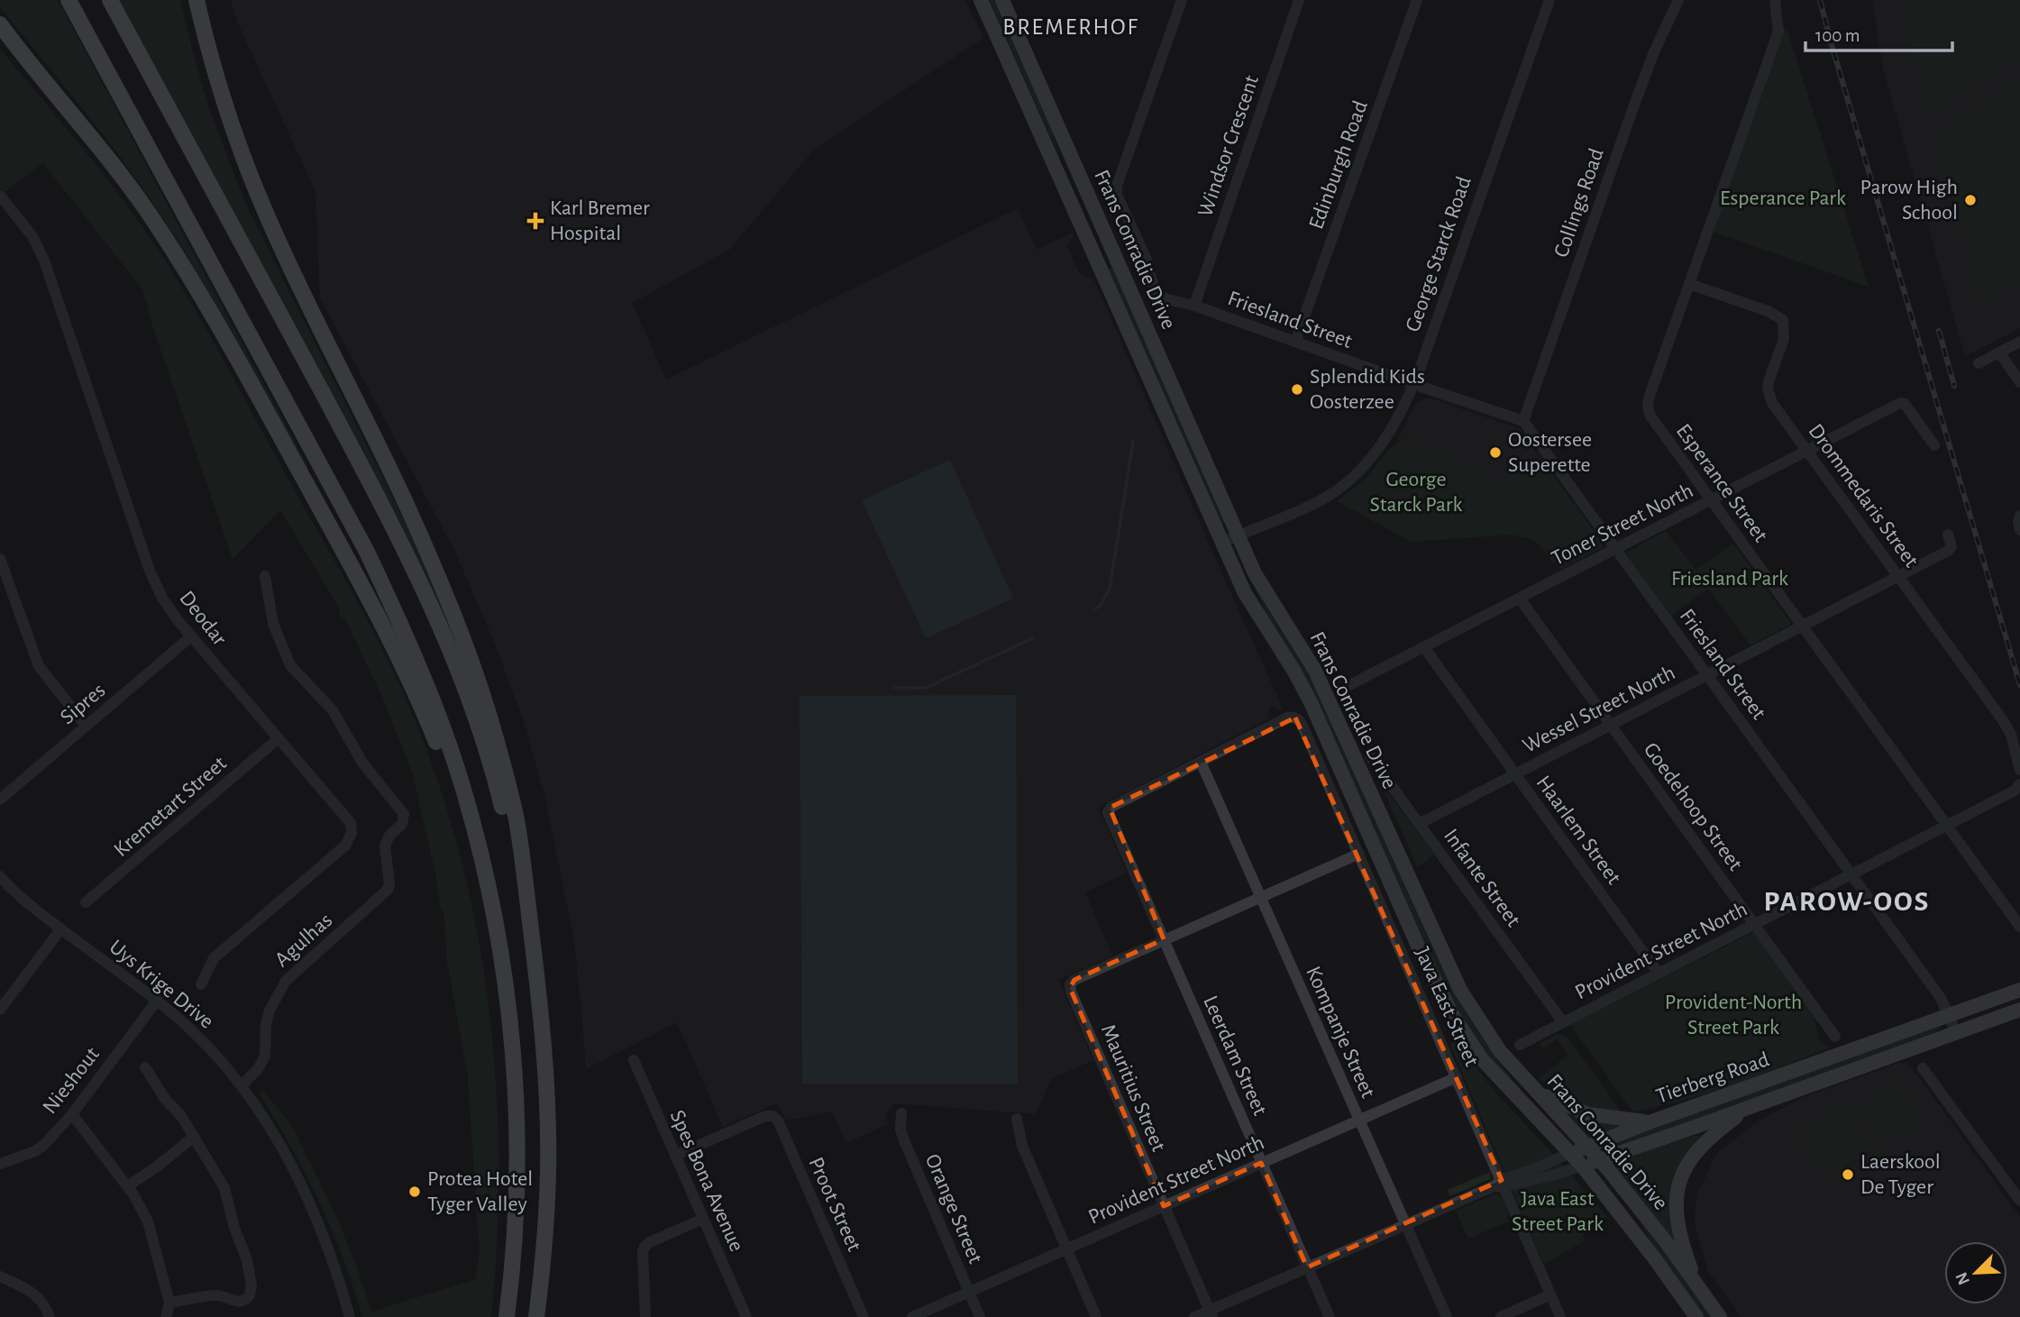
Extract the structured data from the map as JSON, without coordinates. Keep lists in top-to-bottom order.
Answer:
{
  "streets": {
    "main road": ["Frans Conradie Drive", "Tierberg Road"],
    "street": [
      "Windsor Crescent",
      "Edinburgh Road",
      "Collings Road",
      "George Starck Road",
      "Friesland Street",
      "Esperance Street",
      "Drommedaris Street",
      "Toner Street North",
      "Deodar",
      "Sipres",
      "Wessel Street North",
      "Kremetart Street",
      "Goedehoop Street",
      "Haarlem Street",
      "Infante Street",
      "Agulhas",
      "Provident Street North",
      "Uys Krige Drive",
      "Java East Street",
      "Kompanje Street",
      "Leerdam Street",
      "Nieshout",
      "Mauritius Street",
      "Spes Bona Avenue",
      "Proot Street",
      "Orange Street"
    ]
  },
  "crossings": [
    ["Windsor Crescent", "Friesland Street"],
    ["Edinburgh Road", "Friesland Street"],
    ["Collings Road", "Friesland Street"],
    ["Frans Conradie Drive", "George Starck Road"],
    ["Frans Conradie Drive", "Tierberg Road"],
    ["George Starck Road", "Friesland Street"],
    ["Friesland Street", "Toner Street North"],
    ["Friesland Street", "Wessel Street North"],
    ["Friesland Street", "Provident Street North"],
    ["Friesland Street", "Tierberg Road"],
    ["Esperance Street", "Drommedaris Street"],
    ["Esperance Street", "Toner Street North"],
    ["Esperance Street", "Wessel Street North"],
    ["Esperance Street", "Provident Street North"],
    ["Drommedaris Street", "Toner Street North"],
    ["Drommedaris Street", "Wessel Street North"],
    ["Toner Street North", "Goedehoop Street"],
    ["Toner Street North", "Haarlem Street"],
    ["Deodar", "Sipres"],
    ["Deodar", "Kremetart Street"],
    ["Wessel Street North", "Goedehoop Street"],
    ["Wessel Street North", "Haarlem Street"],
    ["Wessel Street North", "Infante Street"],
    ["Goedehoop Street", "Provident Street North"],
    ["Haarlem Street", "Provident Street North"],
    ["Infante Street", "Provident Street North"],
    ["Agulhas", "Uys Krige Drive"],
    ["Provident Street North", "Java East Street"],
    ["Provident Street North", "Kompanje Street"],
    ["Provident Street North", "Leerdam Street"],
    ["Provident Street North", "Mauritius Street"],
    ["Provident Street North", "Orange Street"],
    ["Uys Krige Drive", "Nieshout"],
    ["Java East Street", "Kompanje Street"],
    ["Java East Street", "Leerdam Street"],
    ["Java East Street", "Tierberg Road"],
    ["Kompanje Street", "Leerdam Street"],
    ["Kompanje Street", "Tierberg Road"],
    ["Leerdam Street", "Tierberg Road"],
    ["Leerdam Street", "Mauritius Street"],
    ["Tierberg Road", "Mauritius Street"],
    ["Spes Bona Avenue", "Proot Street"]
  ],
  "districts": ["BREMERHOF", "PAROW-OOS"],
  "parks": [
    "Esperance Park",
    "George Starck Park",
    "Friesland Park",
    "Provident-North Street Park",
    "Java East Street Park"
  ],
  "places": {
    "other": [
      "Parow High School",
      "Splendid Kids Oosterzee",
      "Oostersee Superette",
      "Laerskool De Tyger",
      "Protea Hotel Tyger Valley"
    ],
    "health": ["Karl Bremer Hospital"]
  },
  "scale_bar": "100 m",
  "north": "bottom left"
}
